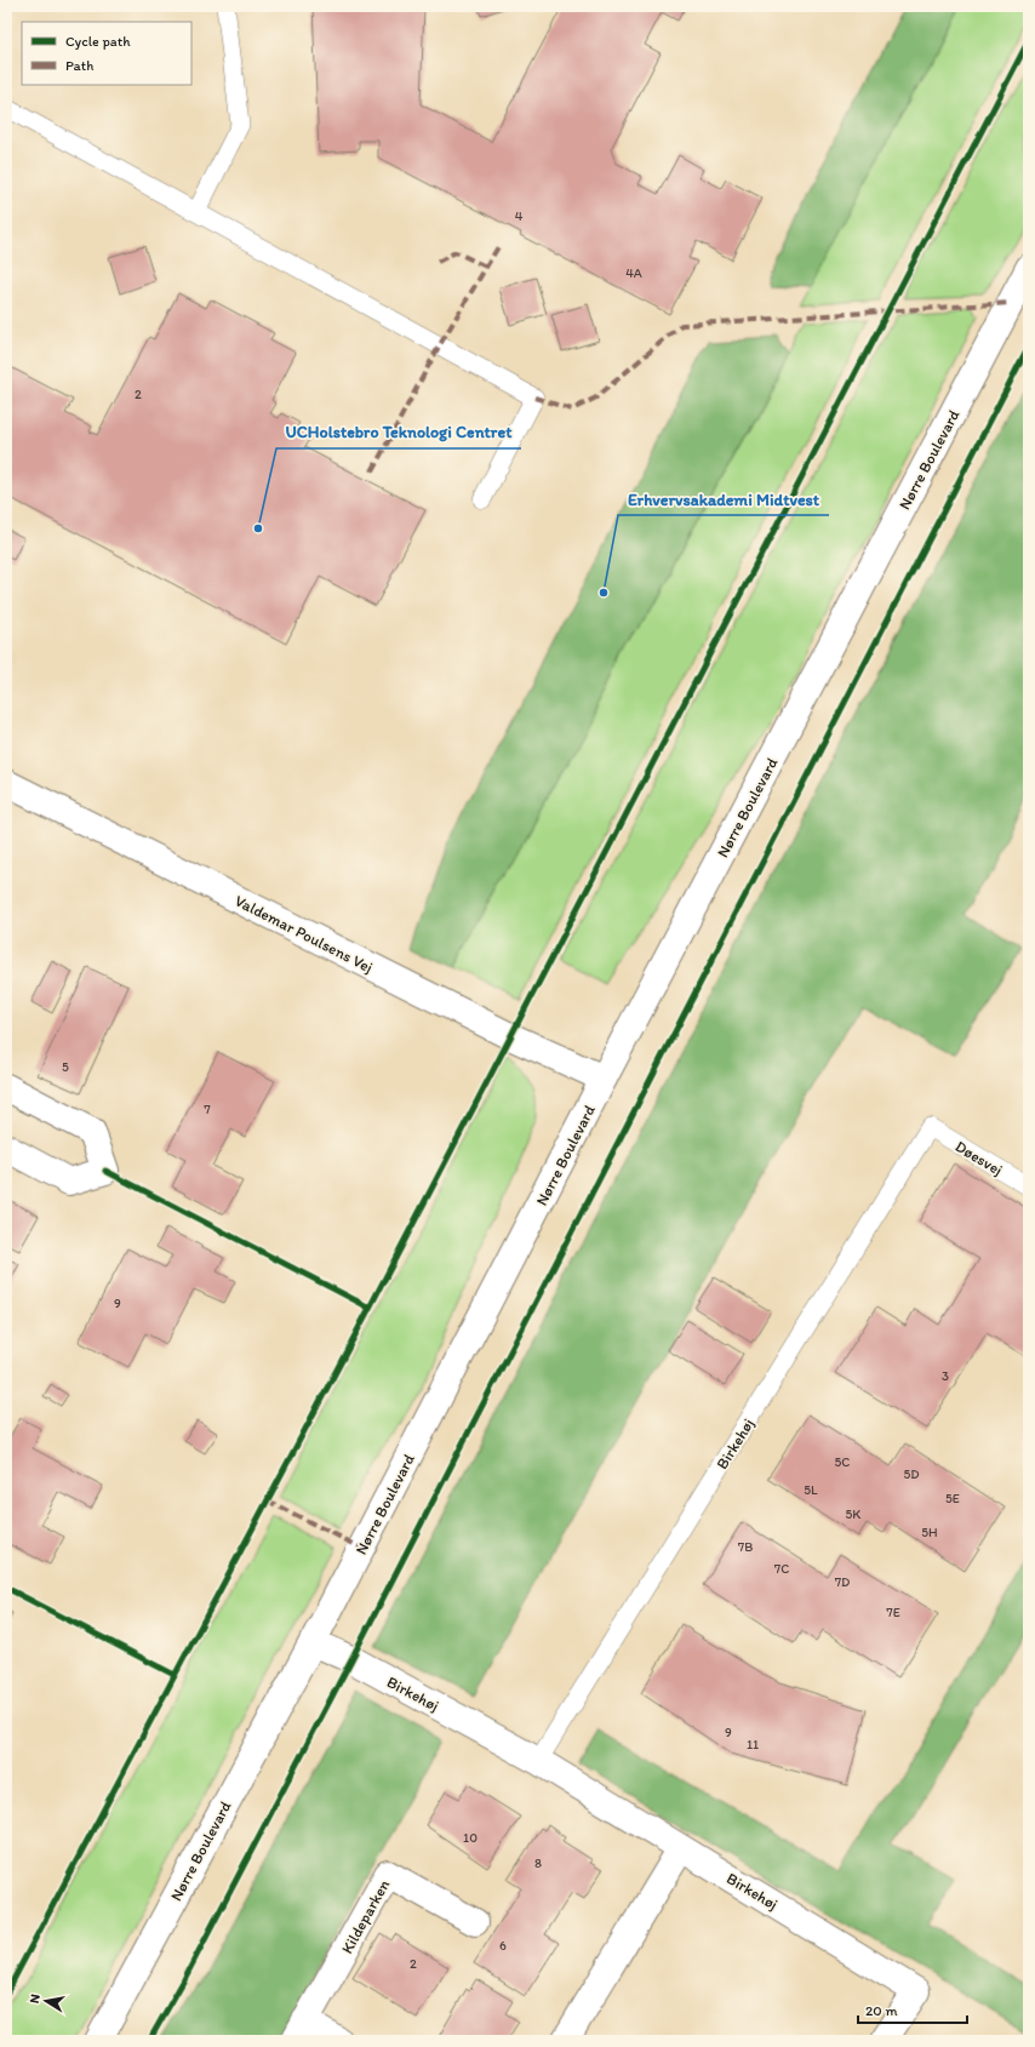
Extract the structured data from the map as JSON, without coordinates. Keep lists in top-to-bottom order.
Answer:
{
  "streets": {
    "street": [
      "Nørre Boulevard",
      "Valdemar Poulsens Vej",
      "Birkehøj",
      "Kildeparken"
    ],
    "lane": ["Døesvej"]
  },
  "crossings": [
    ["Nørre Boulevard", "Valdemar Poulsens Vej"],
    ["Nørre Boulevard", "Birkehøj"],
    ["Døesvej", "Birkehøj"]
  ],
  "places": ["UCHolstebro Teknologi Centret", "Erhvervsakademi Midtvest"],
  "house_numbers": [
    "4",
    "4A",
    "2",
    "5",
    "7",
    "9",
    "3",
    "5C",
    "5D",
    "5L",
    "5E",
    "5K",
    "5H",
    "7B",
    "7C",
    "7D",
    "7E",
    "9",
    "11",
    "10",
    "8",
    "6",
    "2"
  ],
  "legend": ["Cycle path", "Path"],
  "scale_bar": "20 m",
  "north": "left"
}
